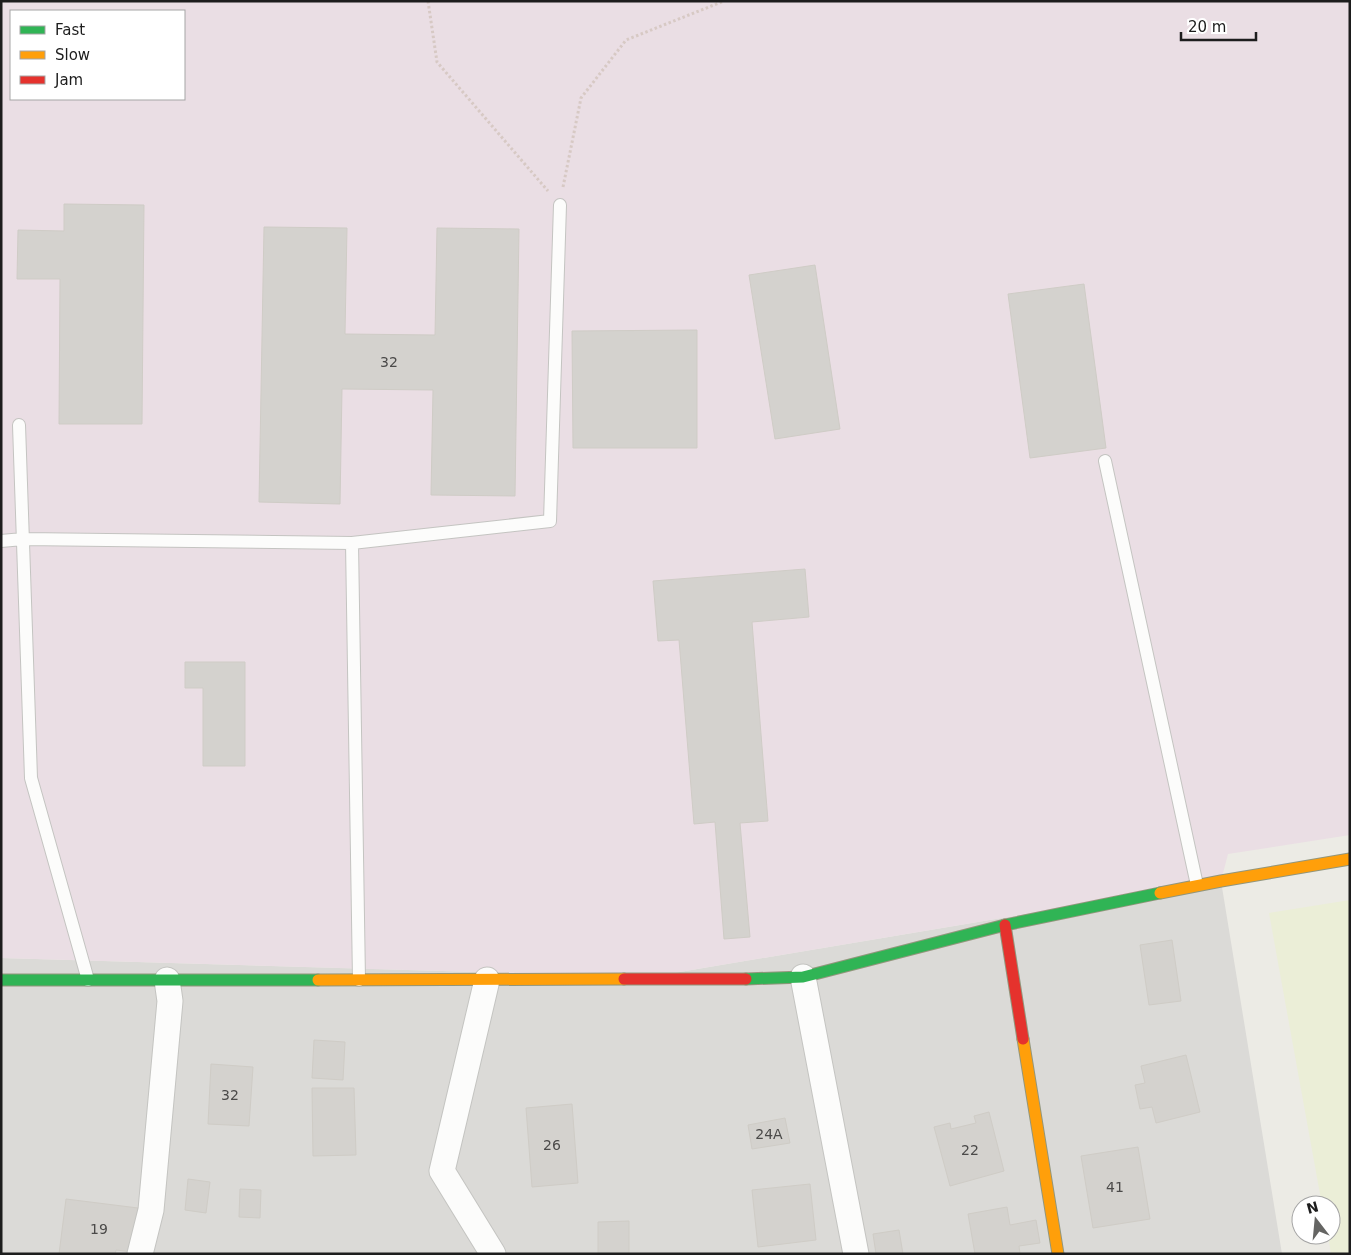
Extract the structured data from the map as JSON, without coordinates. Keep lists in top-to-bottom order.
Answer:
{
  "house_numbers": [
    "32",
    "32",
    "24А",
    "26",
    "22",
    "41",
    "19"
  ],
  "legend": ["Fast", "Slow", "Jam"],
  "scale_bar": "20 m",
  "north": "top"
}
